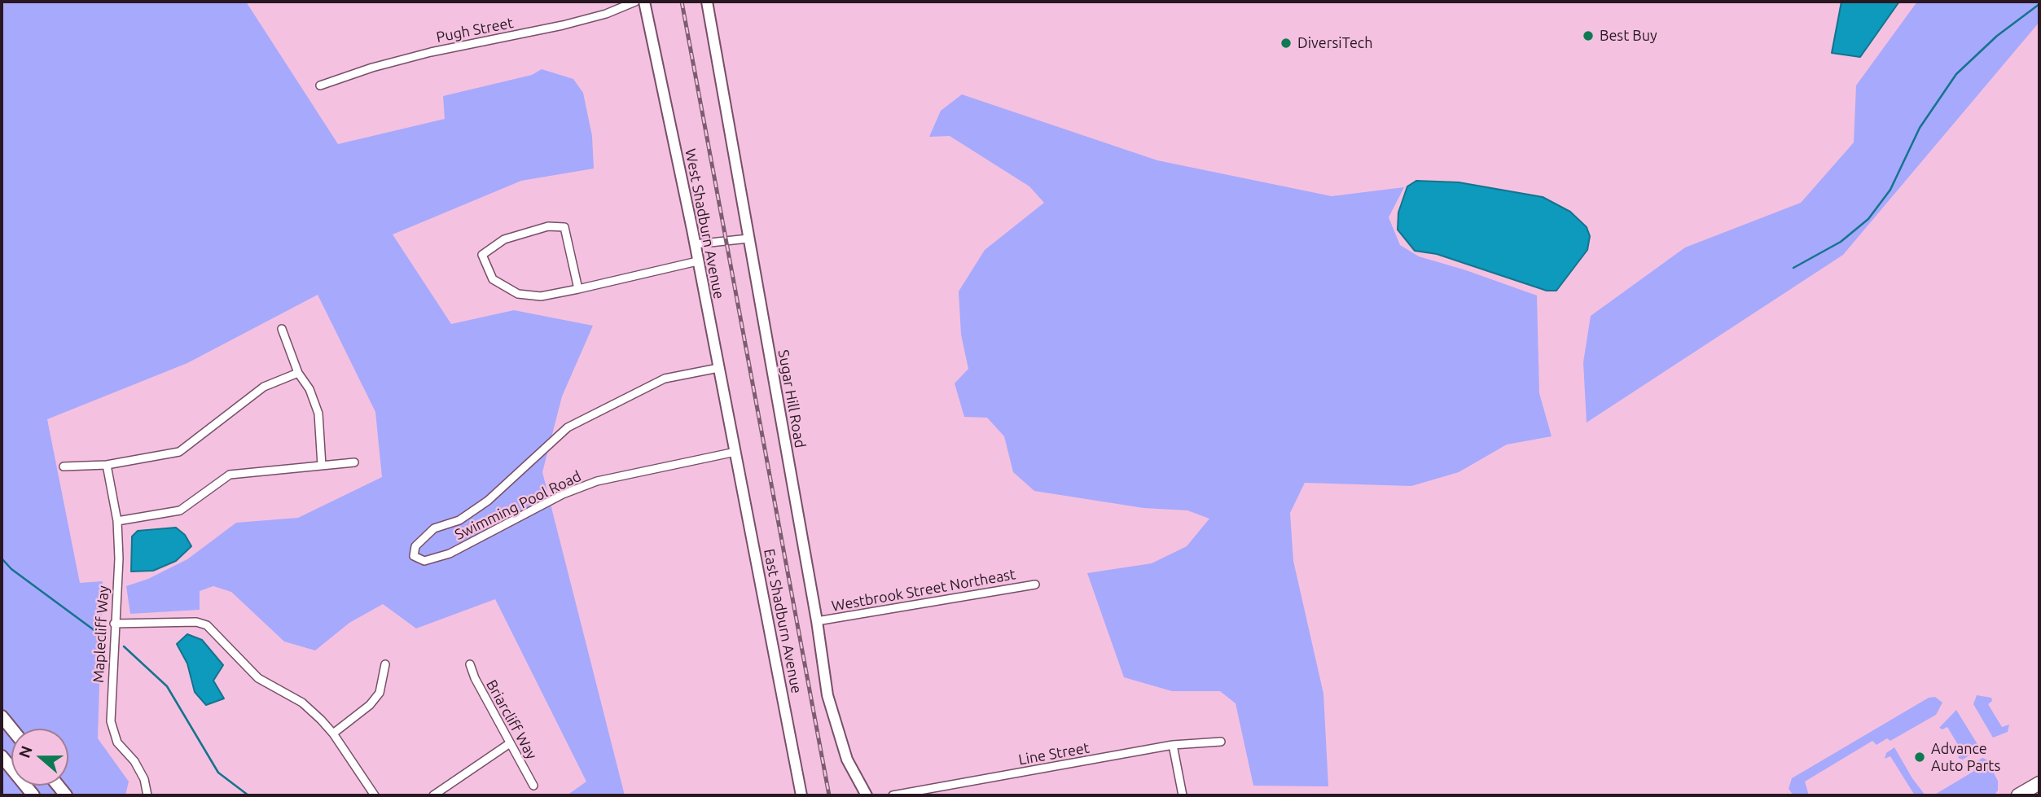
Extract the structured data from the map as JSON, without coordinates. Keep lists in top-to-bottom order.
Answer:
{
  "streets": {
    "street": [
      "Pugh Street",
      "West Shadburn Avenue",
      "Sugar Hill Road",
      "Swimming Pool Road",
      "Westbrook Street Northeast",
      "East Shadburn Avenue",
      "Maplecliff Way",
      "Briarcliff Way",
      "Line Street"
    ]
  },
  "crossings": [
    ["West Shadburn Avenue", "Swimming Pool Road"],
    ["West Shadburn Avenue", "East Shadburn Avenue"],
    ["Sugar Hill Road", "Westbrook Street Northeast"],
    ["Swimming Pool Road", "East Shadburn Avenue"]
  ],
  "places": ["Best Buy", "DiversiTech", "Advance Auto Parts"],
  "north": "left"
}
